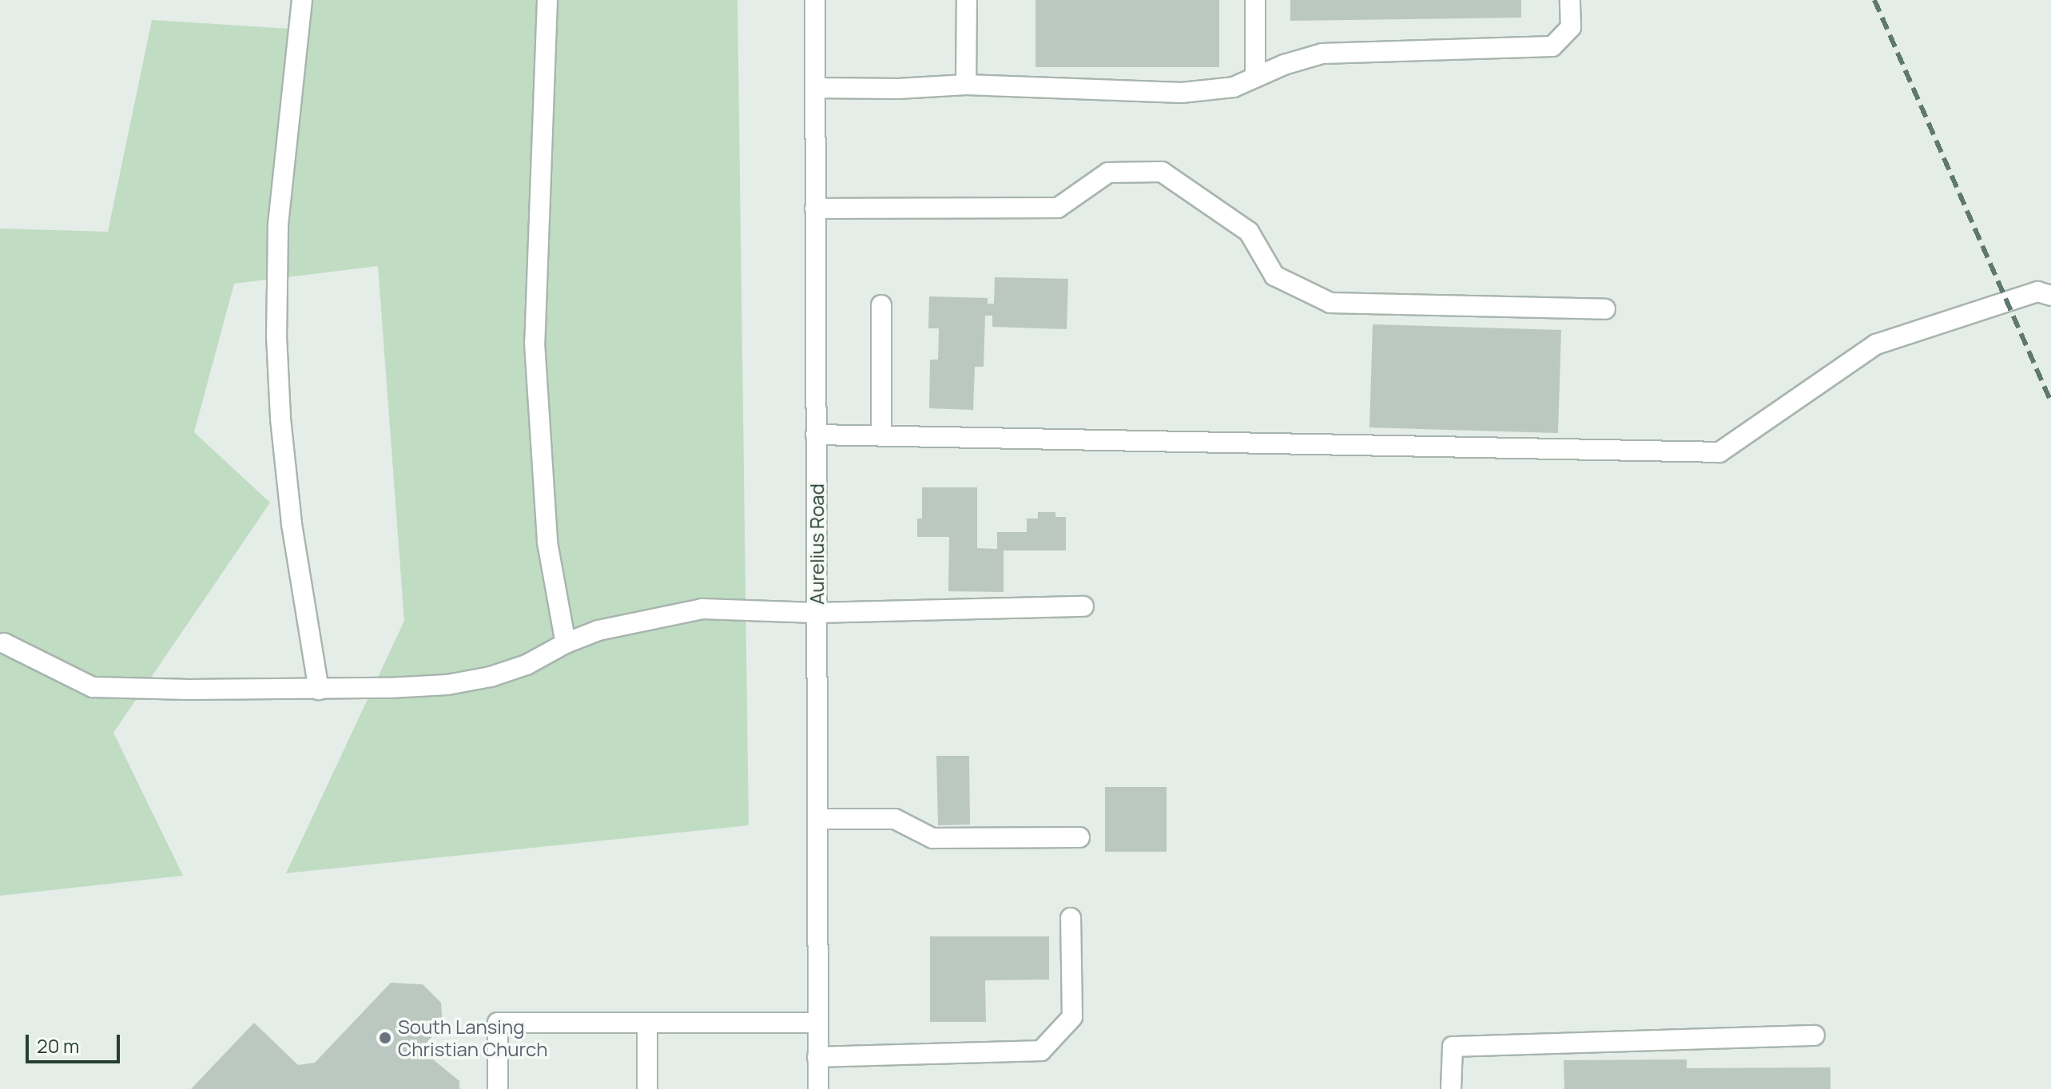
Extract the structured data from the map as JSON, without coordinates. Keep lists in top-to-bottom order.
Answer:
{
  "streets": {
    "street": ["Aurelius Road"]
  },
  "places": ["South Lansing Christian Church"],
  "scale_bar": "20 m"
}
